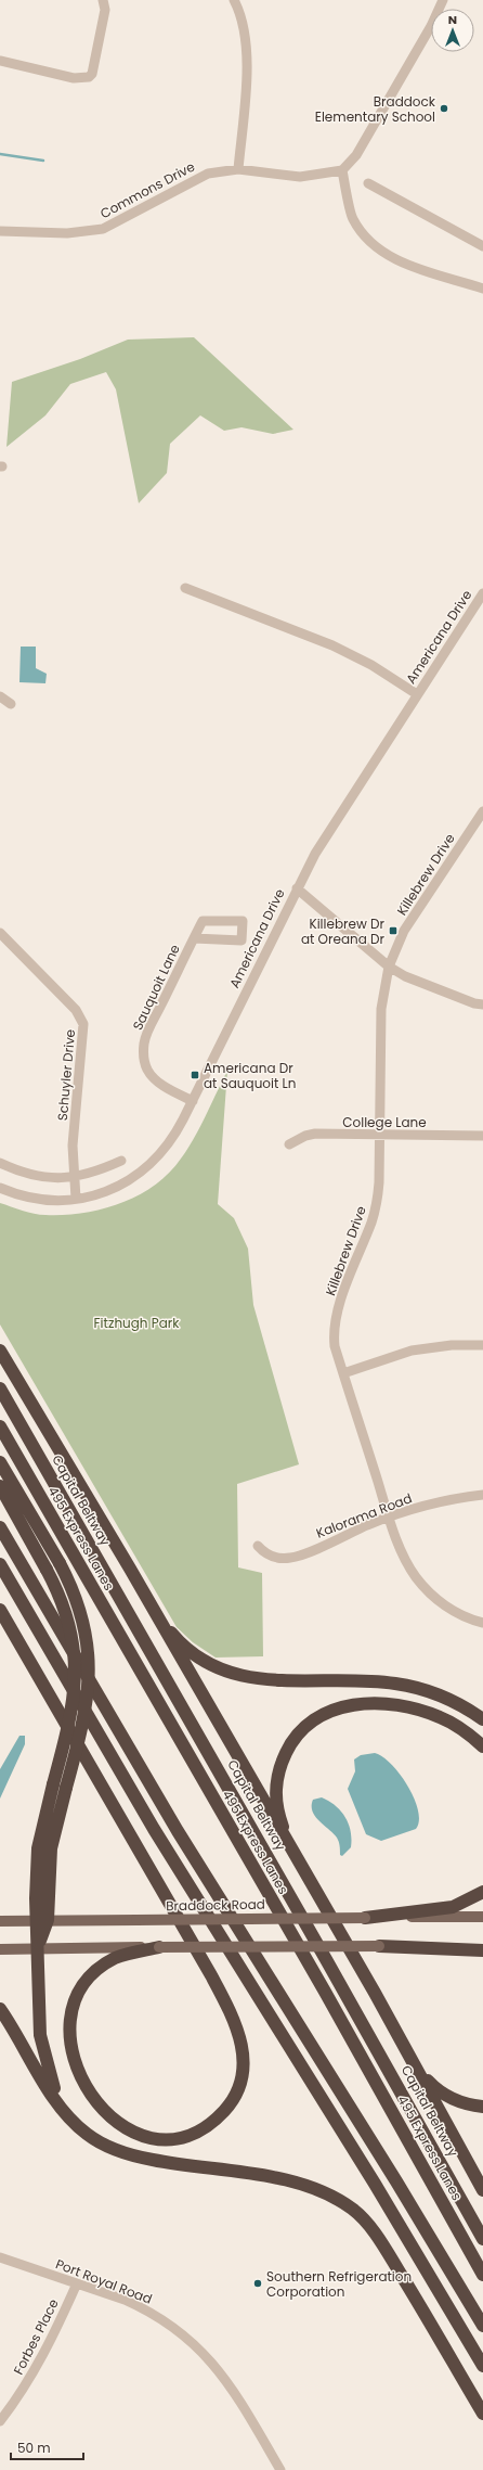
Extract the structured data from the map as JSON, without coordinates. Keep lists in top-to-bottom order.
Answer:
{
  "streets": {
    "highway": ["Capital Beltway", "495 Express Lanes"],
    "main road": ["Braddock Road"],
    "street": [
      "Commons Drive",
      "Americana Drive",
      "Killebrew Drive",
      "Sauquoit Lane",
      "Schuyler Drive",
      "College Lane",
      "Kalorama Road",
      "Port Royal Road",
      "Forbes Place"
    ]
  },
  "crossings": [
    ["Americana Drive", "Sauquoit Lane"],
    ["Americana Drive", "Schuyler Drive"],
    ["Killebrew Drive", "College Lane"],
    ["Killebrew Drive", "Kalorama Road"],
    ["Port Royal Road", "Forbes Place"]
  ],
  "parks": ["Fitzhugh Park"],
  "places": {
    "other": ["Braddock Elementary School", "Southern Refrigeration Corporation"],
    "transit": ["Killebrew Dr at Oreana Dr", "Americana Dr at Sauquoit Ln"]
  },
  "scale_bar": "50 m",
  "north": "top"
}
